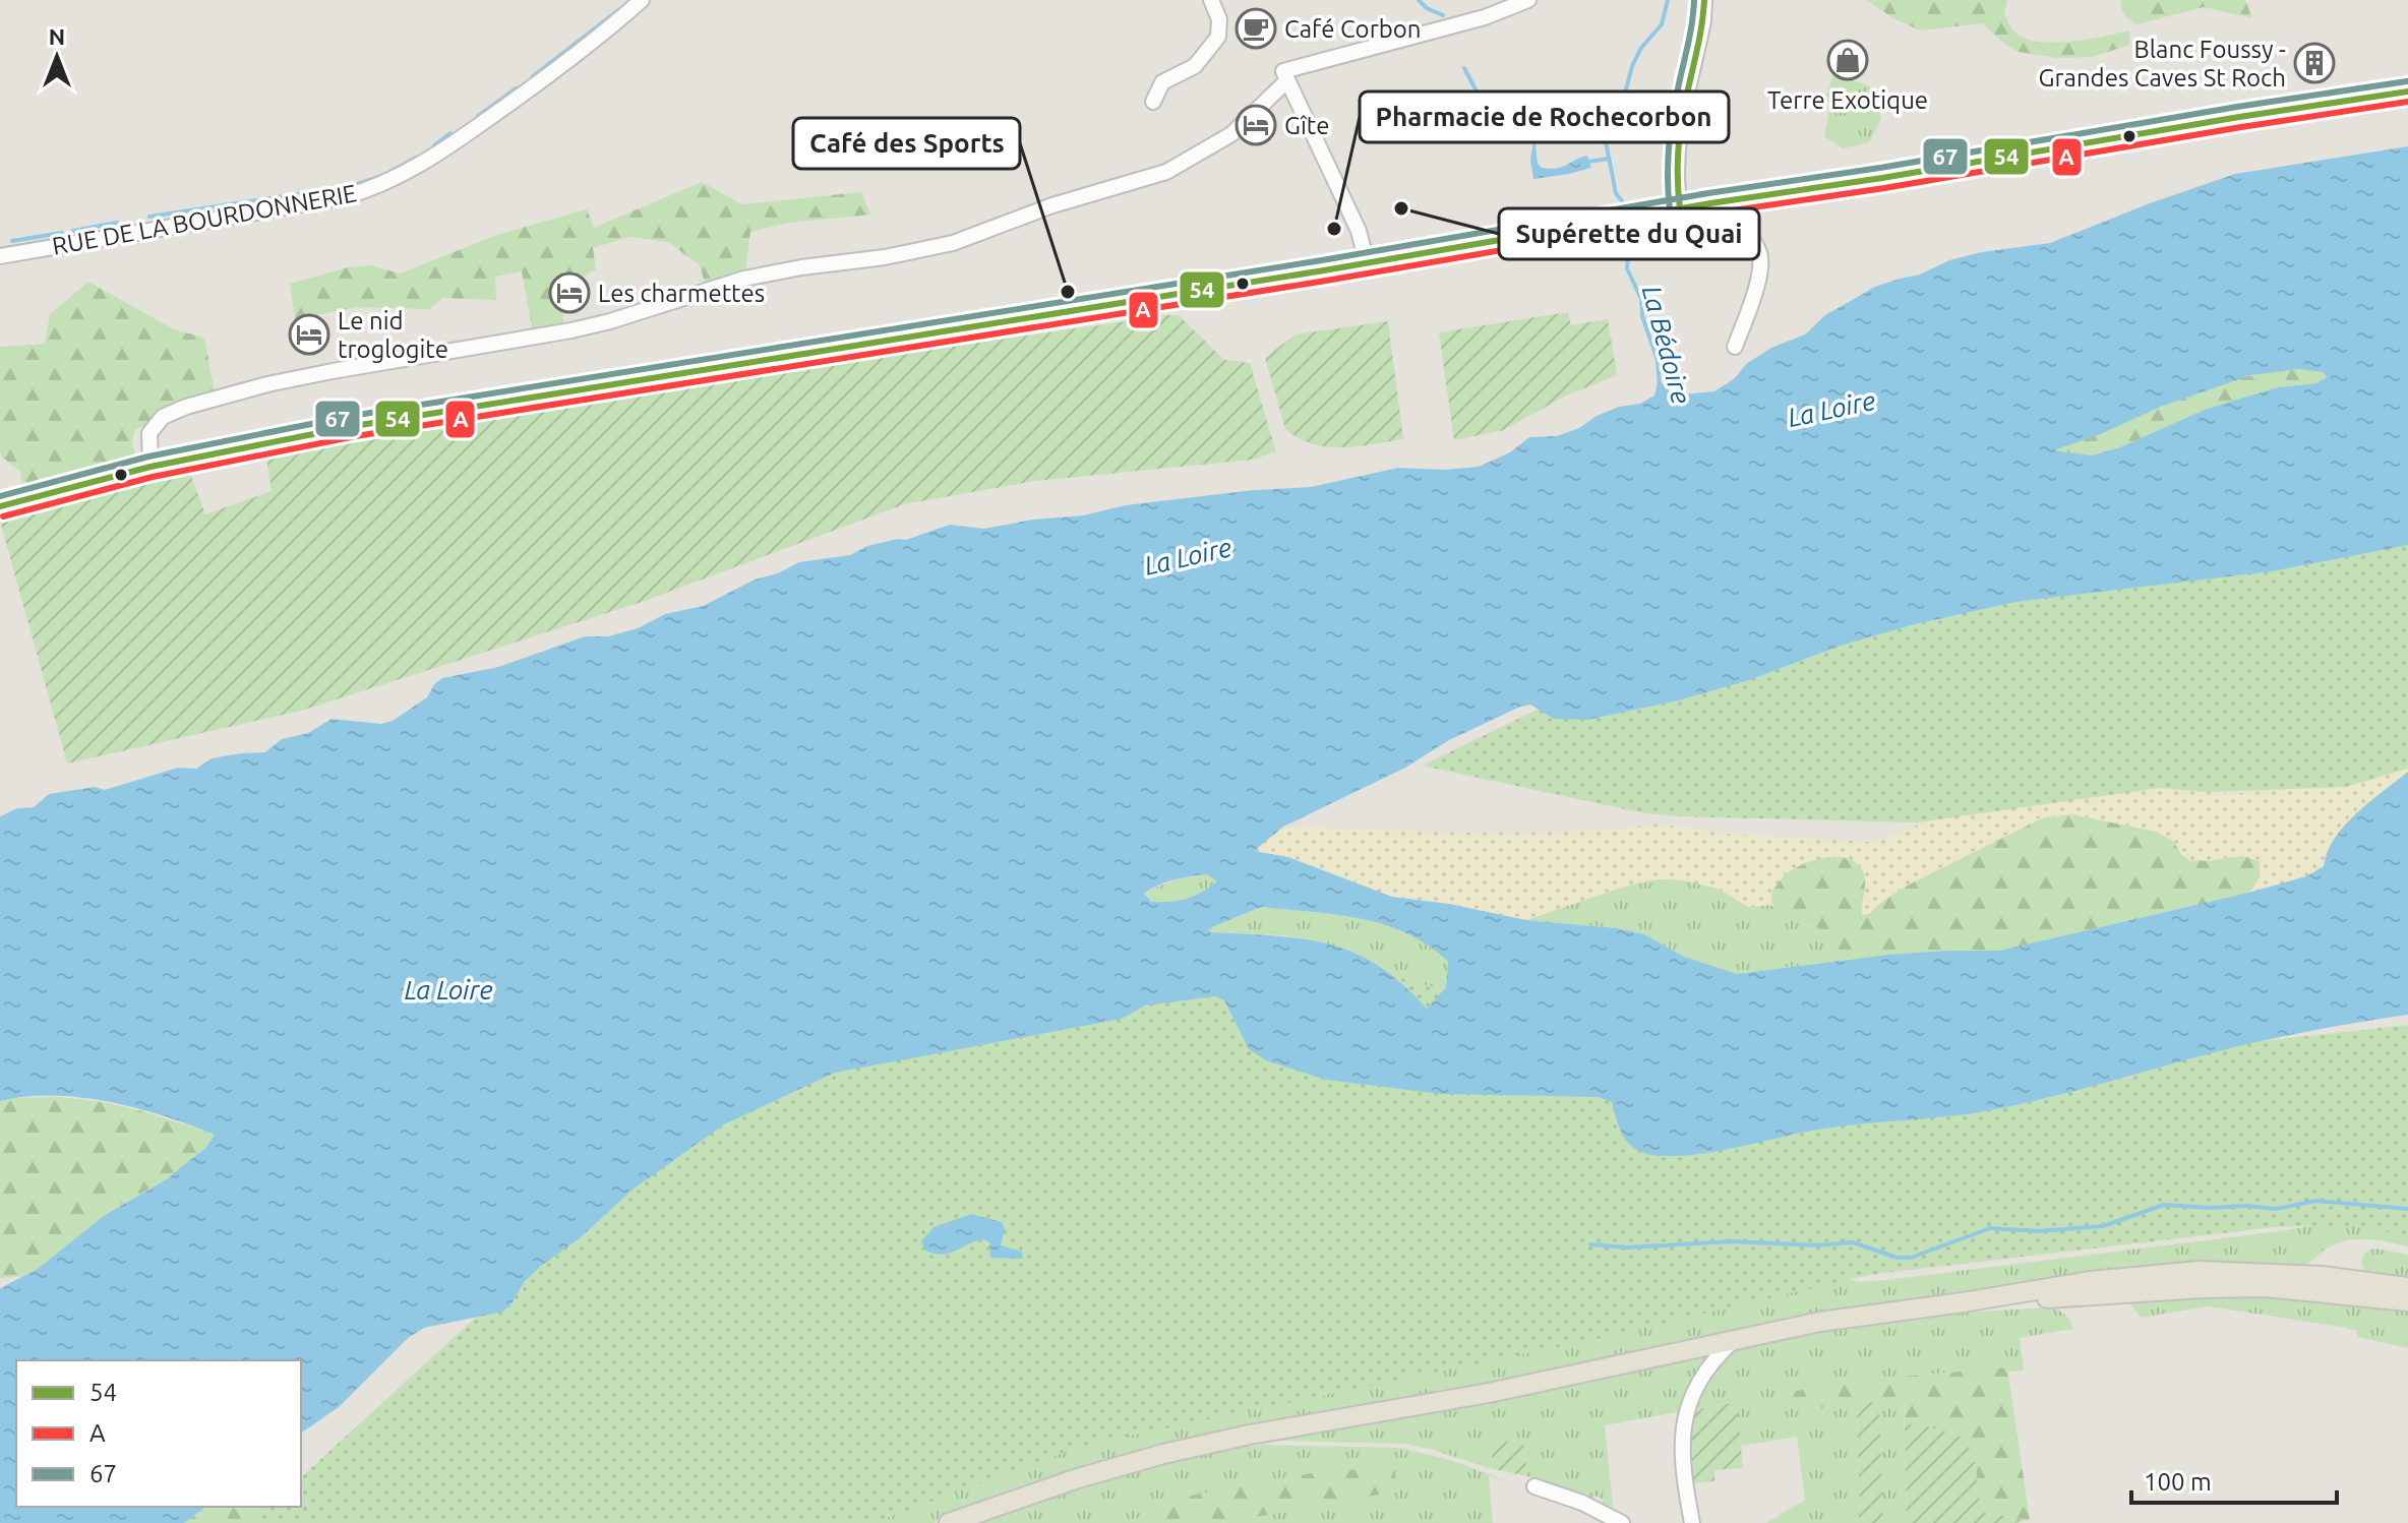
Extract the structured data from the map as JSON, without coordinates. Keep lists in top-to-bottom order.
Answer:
{
  "streets": {
    "street": ["RUE DE LA BOURDONNERIE"]
  },
  "water": ["La Bédoire", "La Loire"],
  "places": {
    "cafe": ["Café Corbon"],
    "shop": ["Terre Exotique"],
    "building": ["Blanc Foussy - Grandes Caves St Roch"],
    "hotel": ["Gîte", "Les charmettes", "Le nid troglogite"],
    "other": ["Supérette du Quai", "Pharmacie de Rochecorbon", "Café des Sports"]
  },
  "lines": ["transit line 54", "transit line 67", "transit line A"],
  "legend": ["54", "A", "67"],
  "scale_bar": "100 m",
  "north": "top"
}
